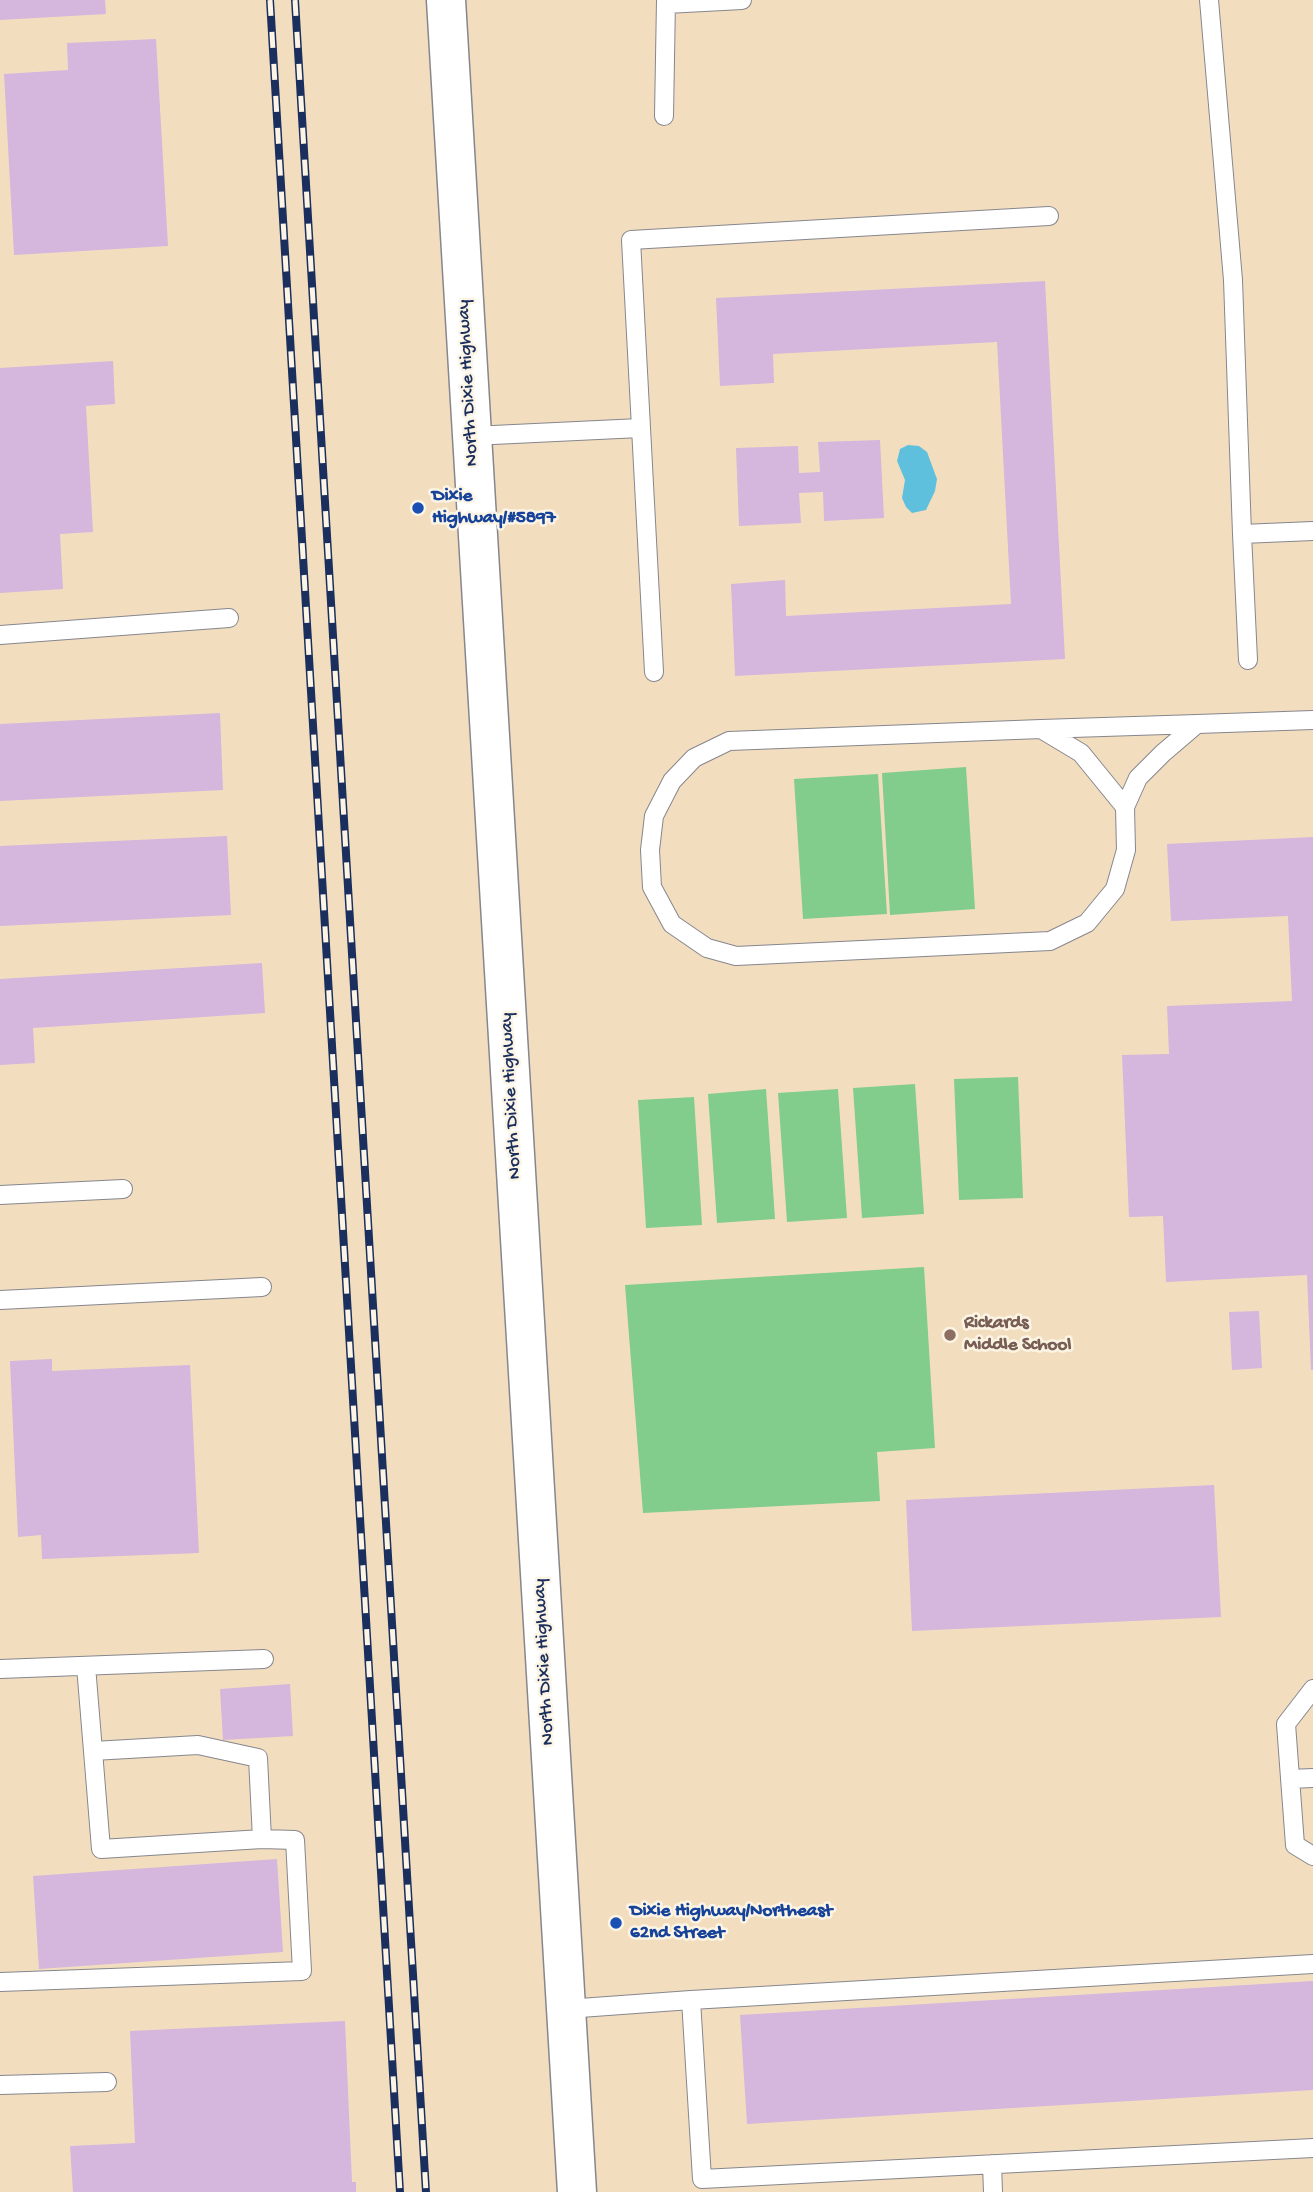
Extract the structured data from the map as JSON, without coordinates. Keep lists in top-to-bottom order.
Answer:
{
  "streets": {
    "main road": ["North Dixie Highway"]
  },
  "places": ["Dixie Highway/#5897", "Rickards Middle School", "Dixie Highway/Northeast 62nd Street"]
}
